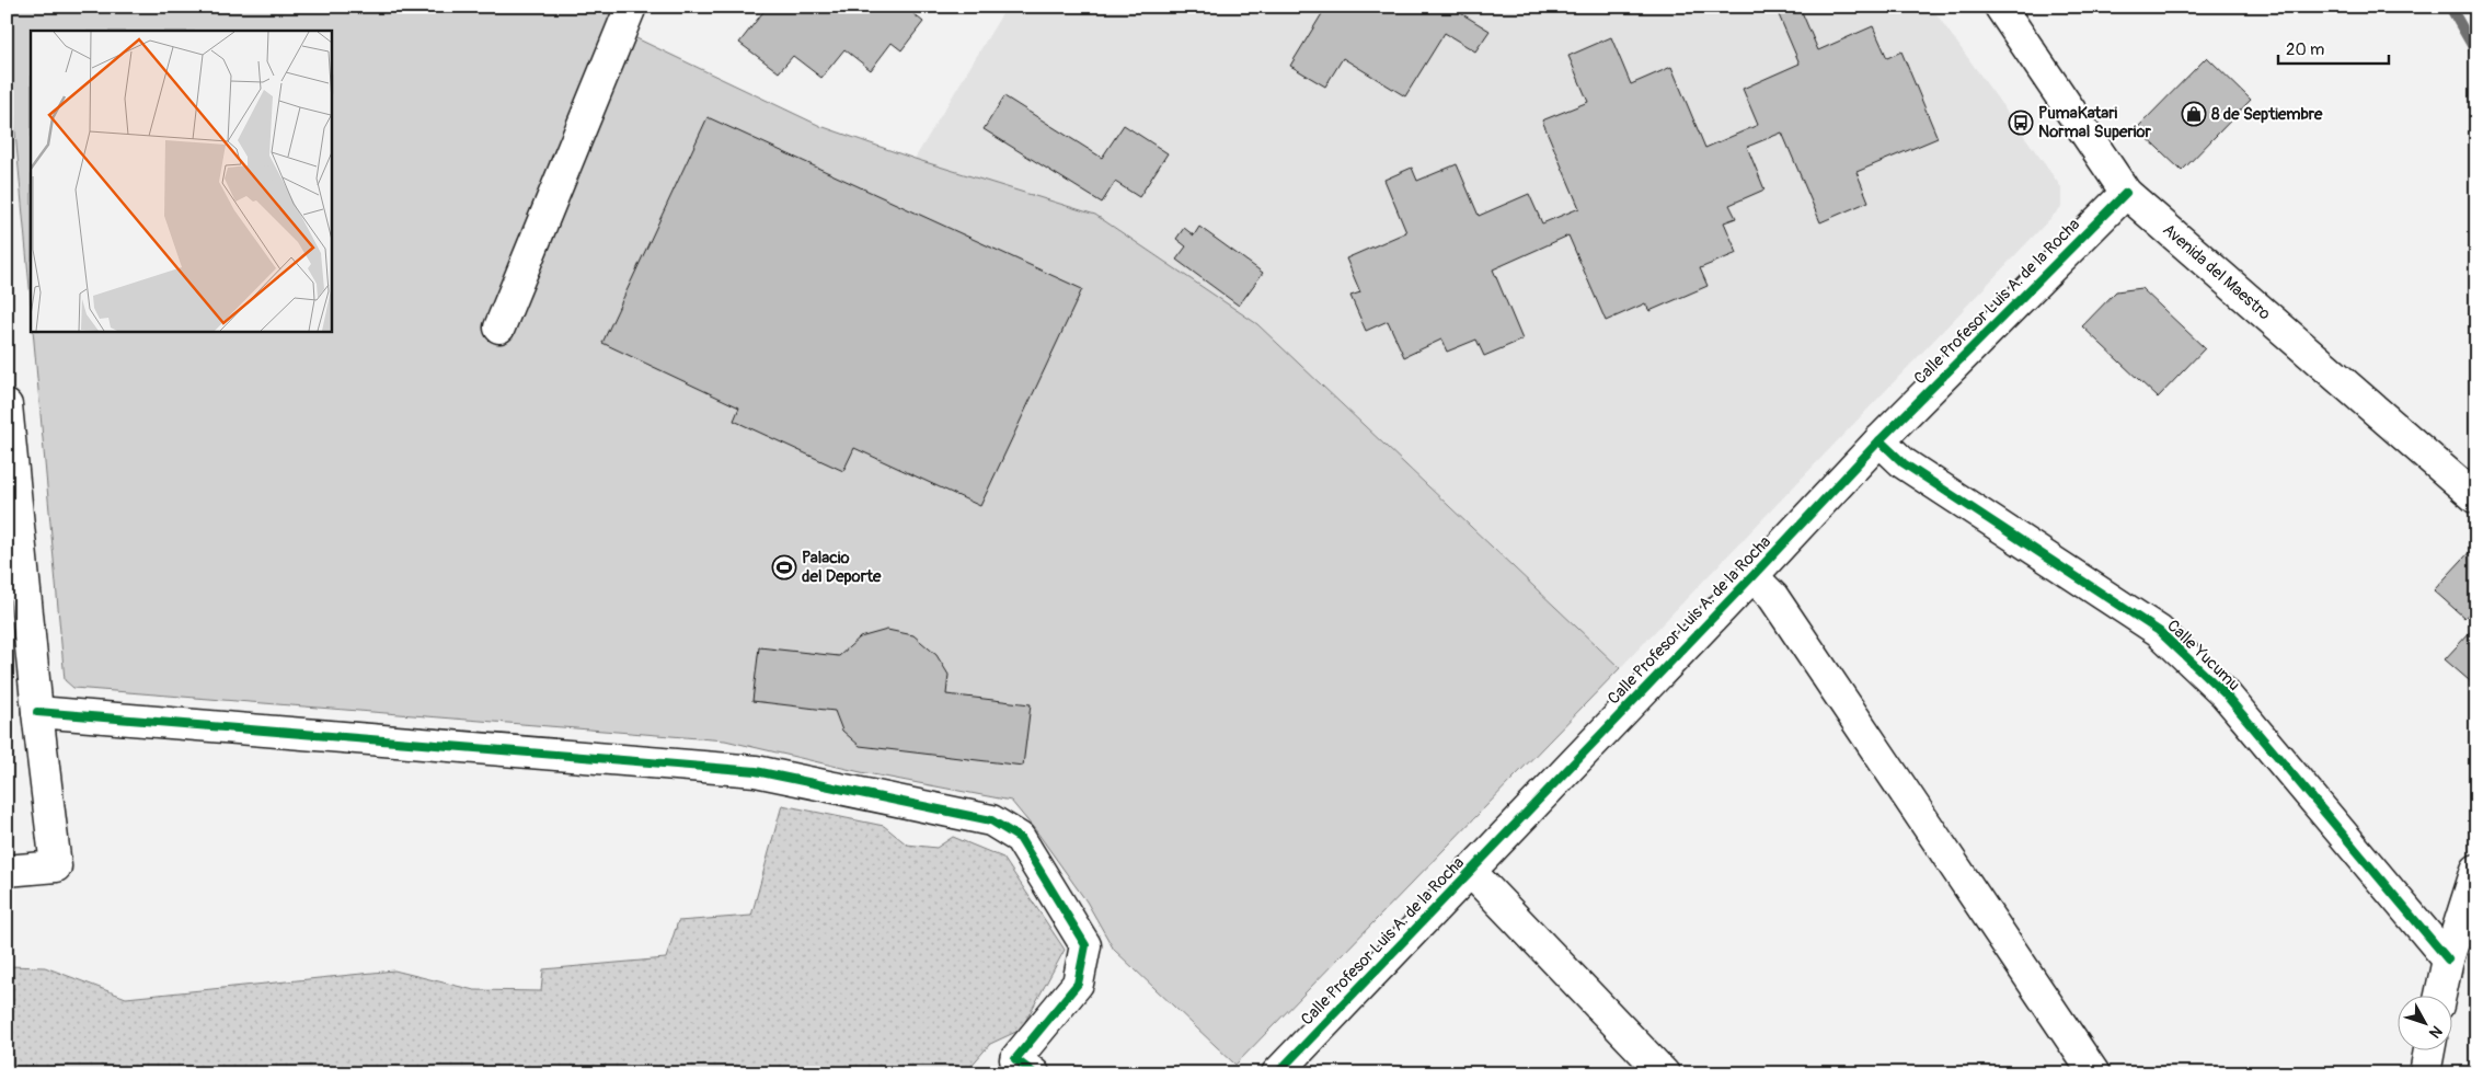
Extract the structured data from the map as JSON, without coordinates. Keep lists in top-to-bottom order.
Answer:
{
  "streets": {
    "street": ["Avenida del Maestro", "Calle Profesor Luis A. de la Rocha", "Calle Yucumu"]
  },
  "crossings": [
    ["Avenida del Maestro", "Calle Profesor Luis A. de la Rocha"],
    ["Calle Profesor Luis A. de la Rocha", "Calle Yucumu"]
  ],
  "places": {
    "shop": ["8 de Septiembre"],
    "bus stop": ["PumaKatari Normal Superior"],
    "sports": ["Palacio del Deporte"]
  },
  "scale_bar": "20 m",
  "north": "bottom right"
}
